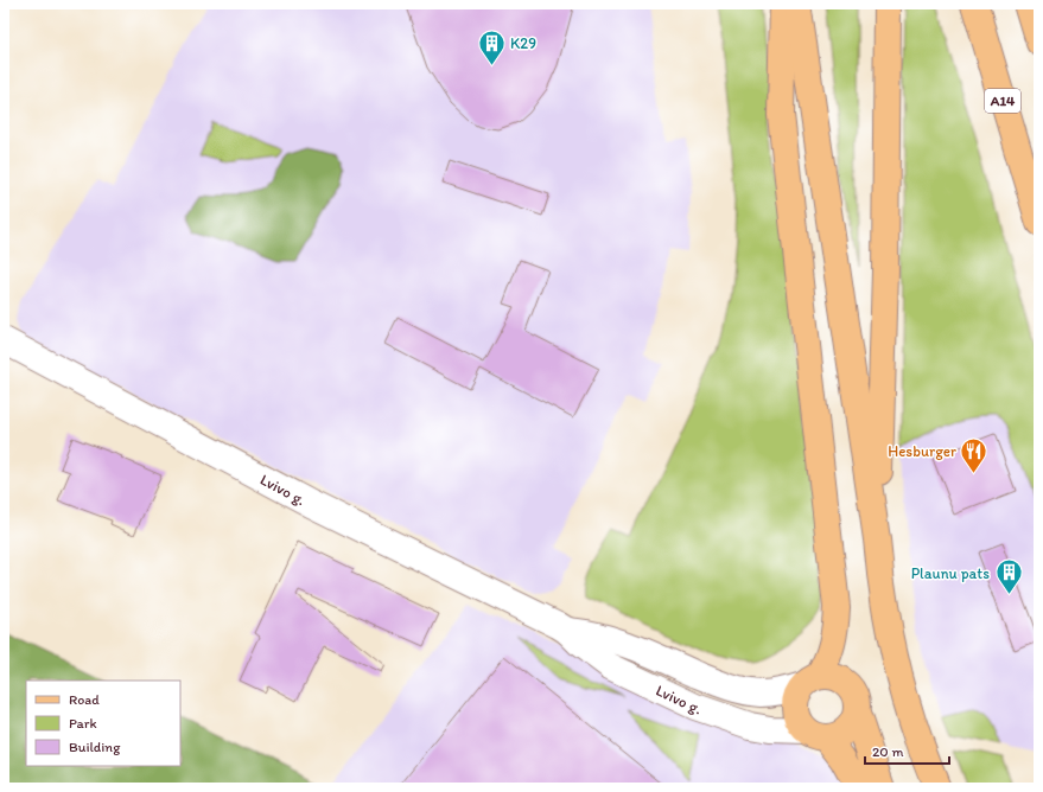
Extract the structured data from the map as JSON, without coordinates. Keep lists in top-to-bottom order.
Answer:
{
  "streets": {
    "main road": ["A14"],
    "street": ["Lvivo g."]
  },
  "places": {
    "building": ["K29", "Plaunu pats"],
    "restaurant": ["Hesburger"]
  },
  "legend": ["Road", "Park", "Building"],
  "scale_bar": "20 m"
}
